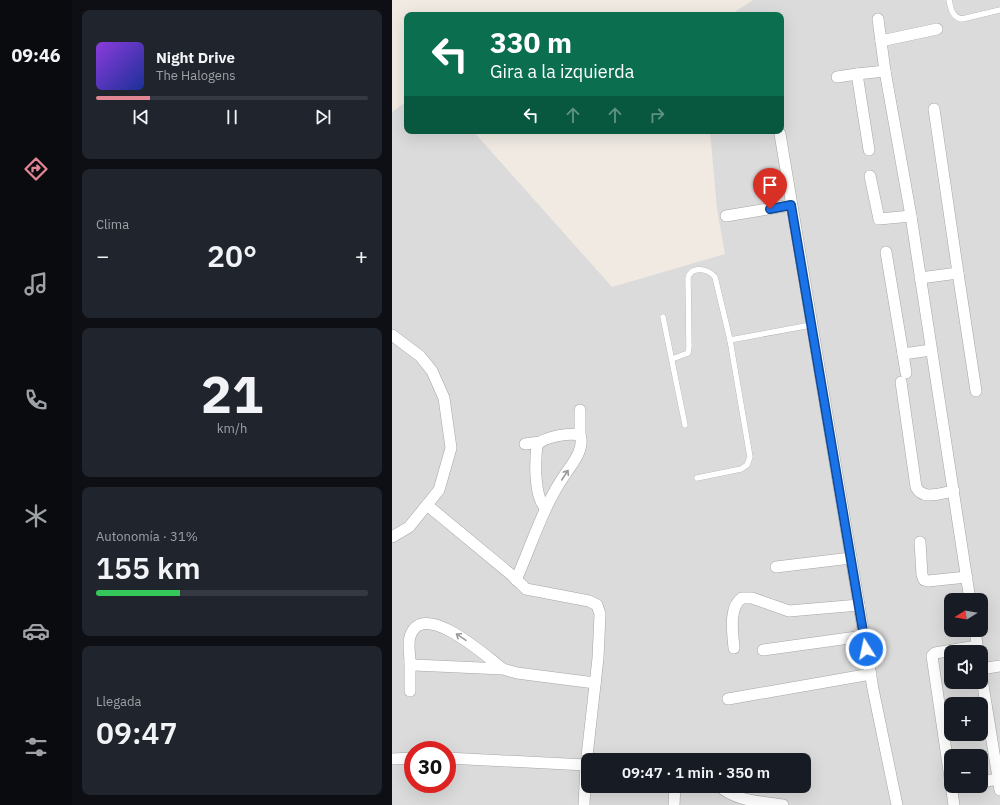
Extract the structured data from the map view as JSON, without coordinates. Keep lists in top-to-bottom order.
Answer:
{
  "north": "left",
  "page": {
    "tabs": "09:46",
    "turn": ["330 m", "Gira a la izquierda"],
    "song": ["Night Drive", "The Halogens"],
    "tile": [
      "Clima",
      ["21", "km/h"],
      ["Autonomía · 31%", "155 km"],
      ["Llegada", "09:47"]
    ],
    "heat": ["−", "20°", "+"],
    "map_buttons": ["+", "−"],
    "limit": "30",
    "trip": "09:47 · 1 min · 350 m"
  }
}
